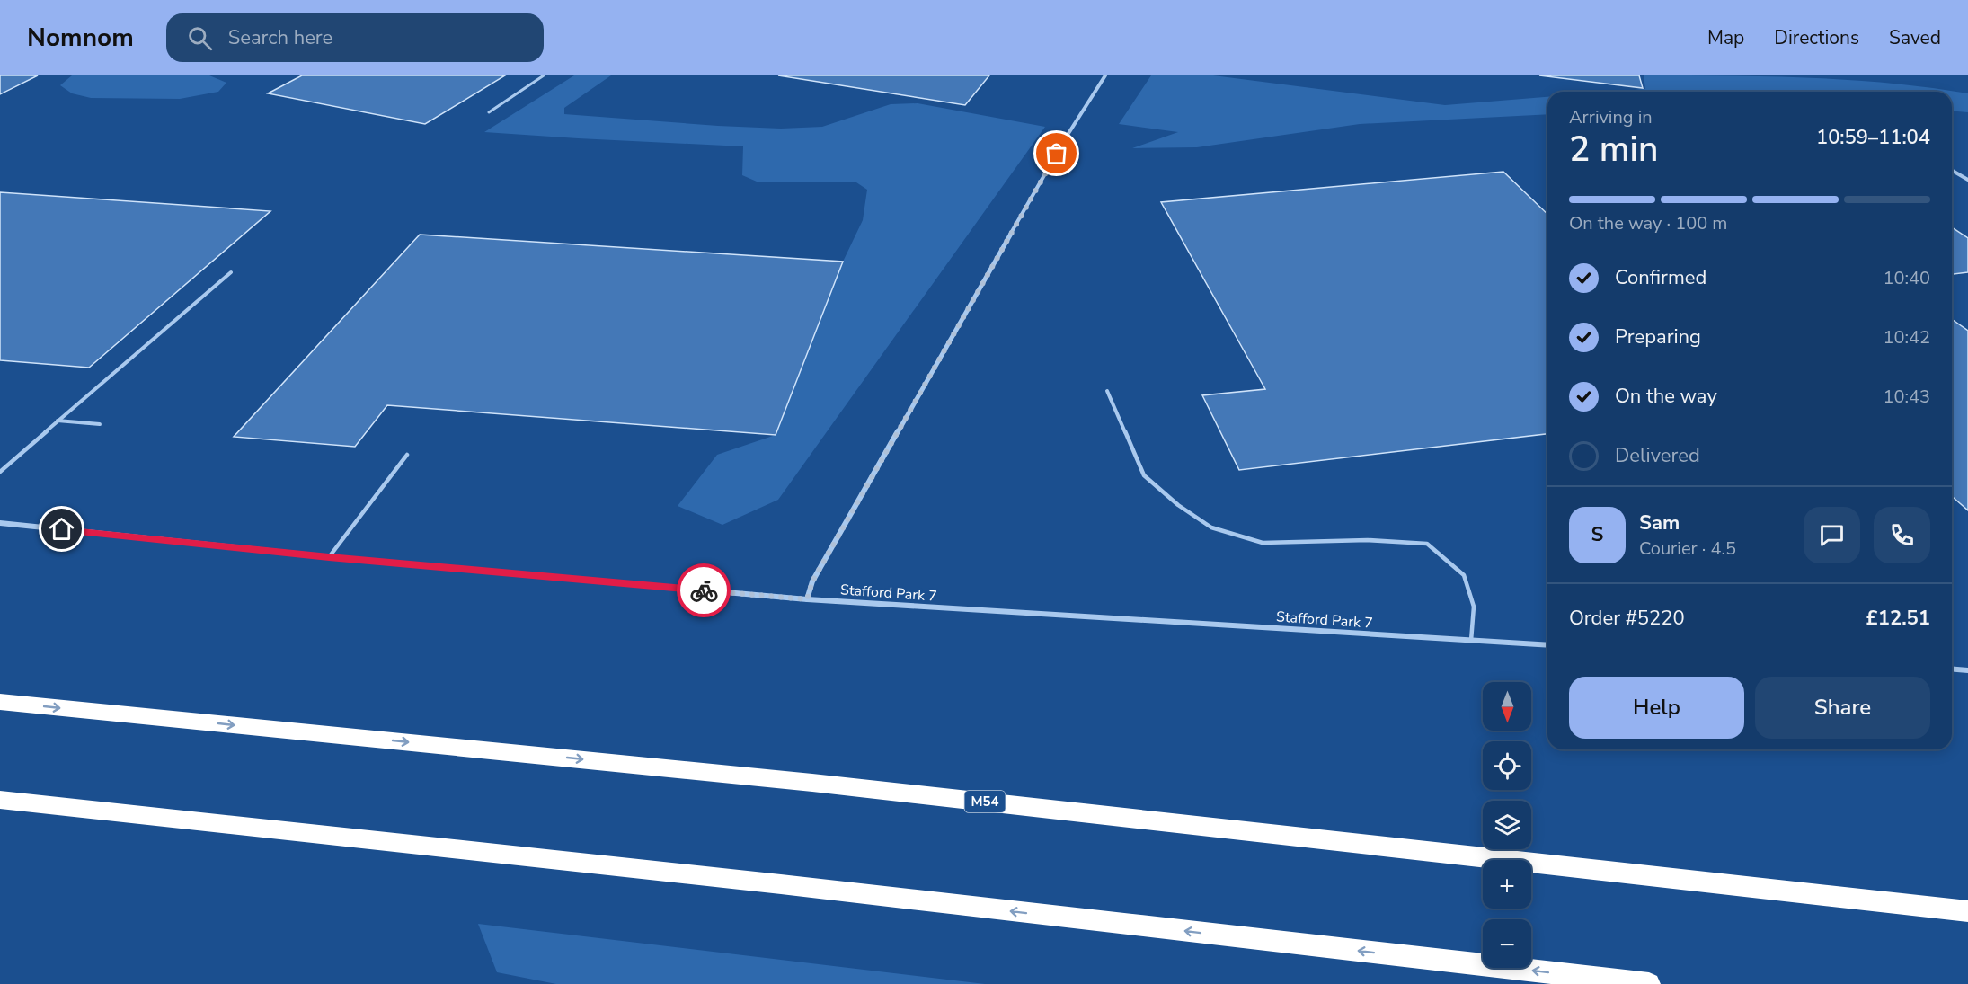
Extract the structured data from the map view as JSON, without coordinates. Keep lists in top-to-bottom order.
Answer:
{
  "streets": {
    "highway": ["M54"],
    "street": ["Stafford Park 7"]
  },
  "north": "bottom",
  "page": {
    "header": "Nomnom",
    "search": "Search here",
    "nav": ["Map", "Directions", "Saved"],
    "heading": ["2 min", "Arriving in", "10:59–11:04"],
    "panel": [
      "Sam",
      "Courier · 4.5",
      "Order #5220",
      "£12.51"
    ],
    "bar": "On the way · 100 m",
    "list": [
      ["Confirmed", "10:40"],
      ["Preparing", "10:42"],
      ["On the way", "10:43"],
      "Delivered"
    ],
    "round": "S",
    "buttons": ["Help", "Share"],
    "map_buttons": ["+", "−"]
  }
}
